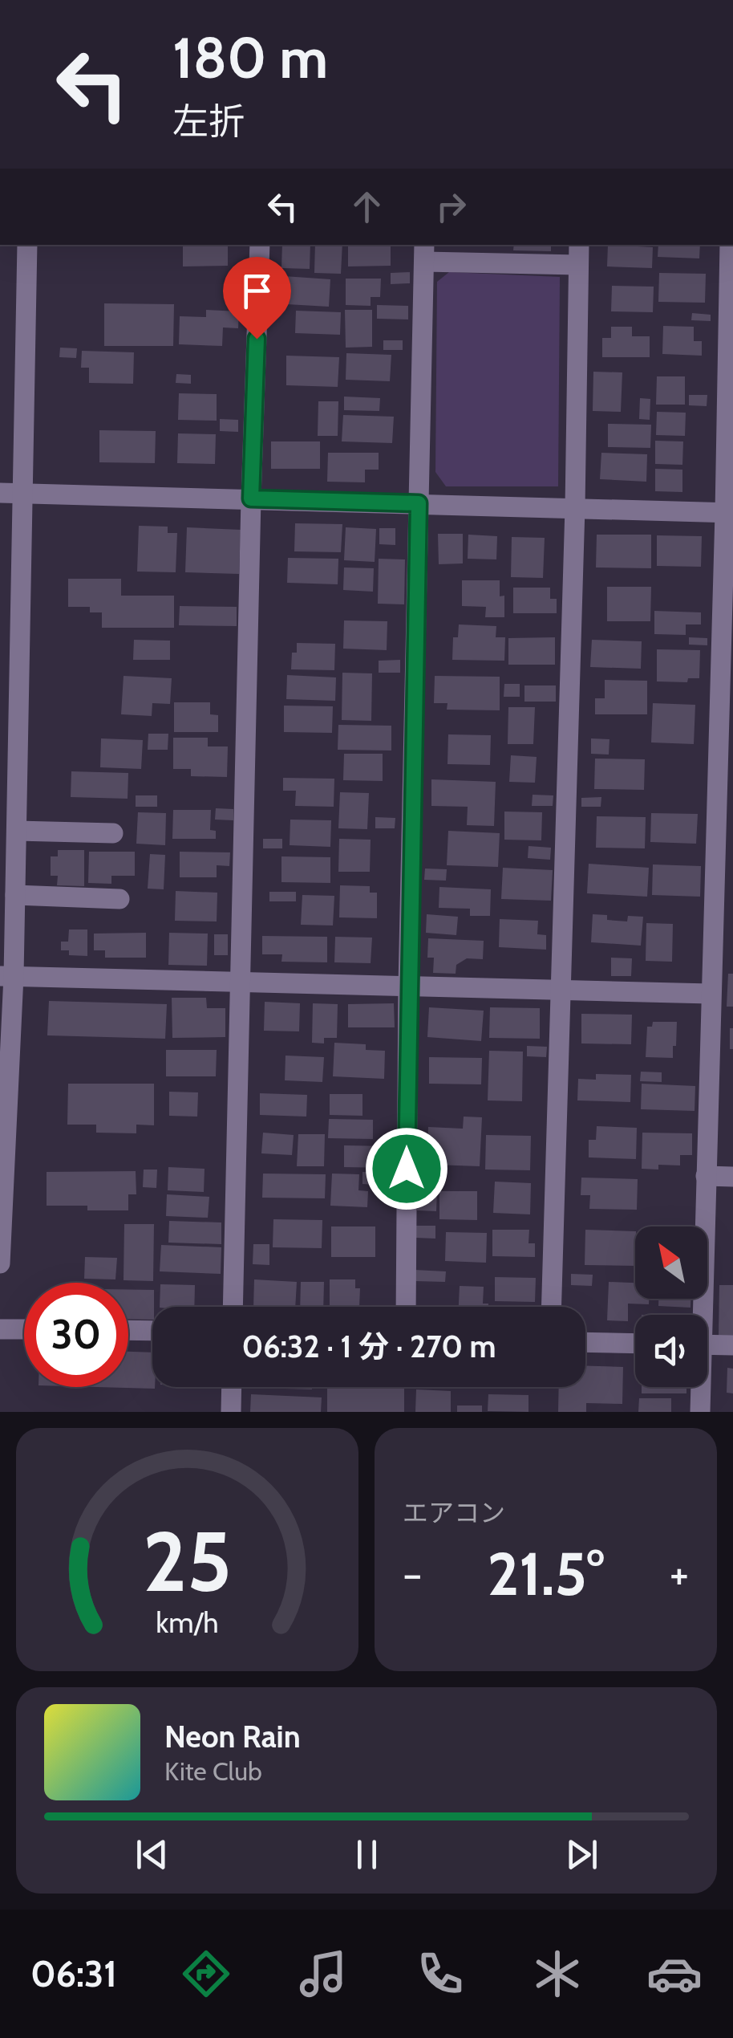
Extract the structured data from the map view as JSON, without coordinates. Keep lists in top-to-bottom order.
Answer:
{
  "north": "top left",
  "page": {
    "turn": ["180 m", "左折"],
    "limit": "30",
    "trip": "06:32 · 1 分 · 270 m",
    "tile": "エアコン",
    "heat": ["−", "21.5°", "+"],
    "song": ["Neon Rain", "Kite Club"],
    "tabs": "06:31",
    "gauge": ["25", "km/h"]
  }
}
